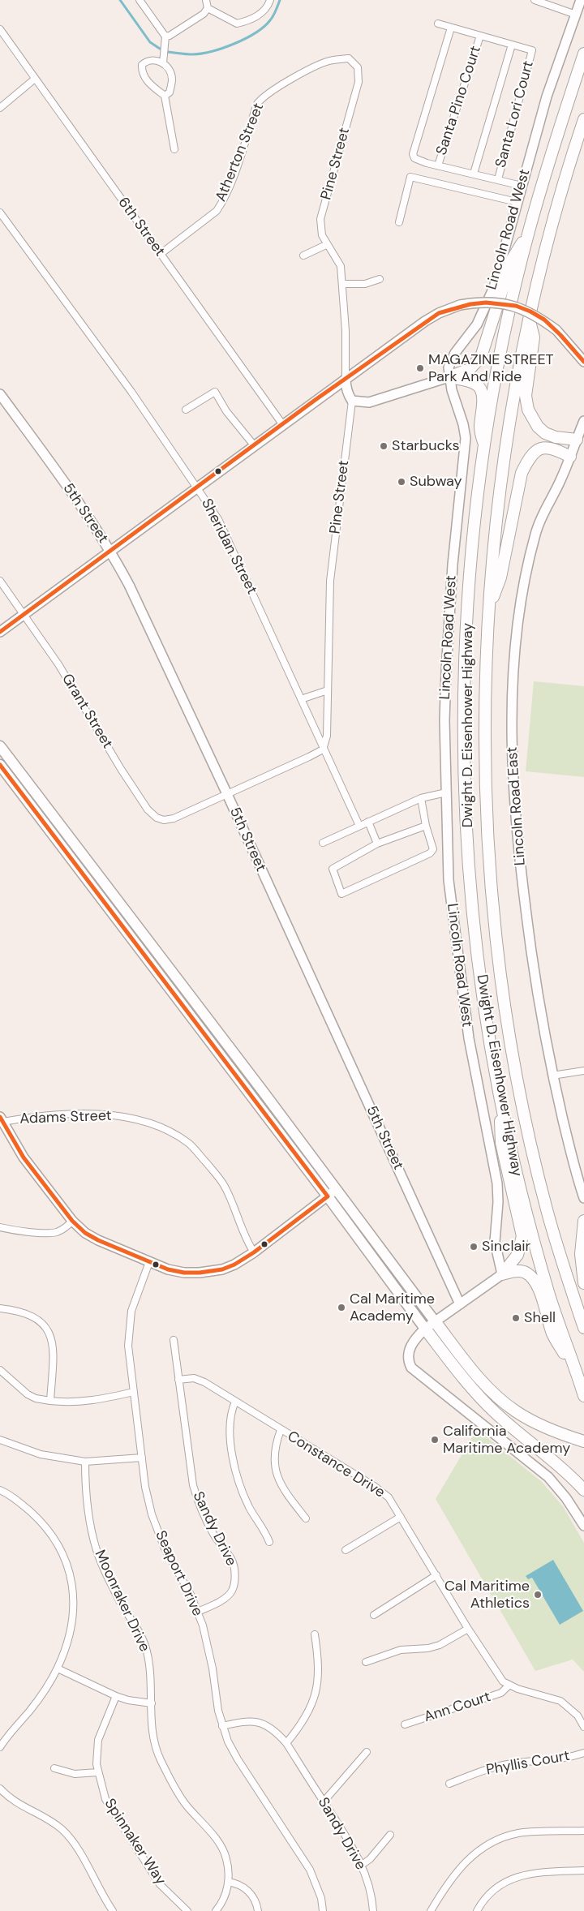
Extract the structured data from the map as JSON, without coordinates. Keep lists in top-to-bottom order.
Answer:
{
  "streets": {
    "highway": ["Dwight D. Eisenhower Highway"],
    "street": [
      "Santa Pino Court",
      "Santa Lori Court",
      "Atherton Street",
      "Pine Street",
      "6th Street",
      "Lincoln Road West",
      "5th Street",
      "Sheridan Street",
      "Grant Street",
      "Lincoln Road East",
      "Adams Street",
      "Constance Drive",
      "Sandy Drive",
      "Seaport Drive",
      "Moonraker Drive",
      "Ann Court",
      "Phyllis Court",
      "Spinnaker Way"
    ]
  },
  "crossings": [
    ["Atherton Street", "Pine Street"],
    ["Atherton Street", "6th Street"],
    ["Pine Street", "Sheridan Street"],
    ["5th Street", "Grant Street"],
    ["Constance Drive", "Sandy Drive"],
    ["Constance Drive", "Ann Court"],
    ["Sandy Drive", "Seaport Drive"]
  ],
  "places": [
    "MAGAZINE STREET Park And Ride",
    "Starbucks",
    "Subway",
    "Sinclair",
    "Cal Maritime Academy",
    "Shell",
    "California Maritime Academy",
    "Cal Maritime Athletics"
  ]
}
